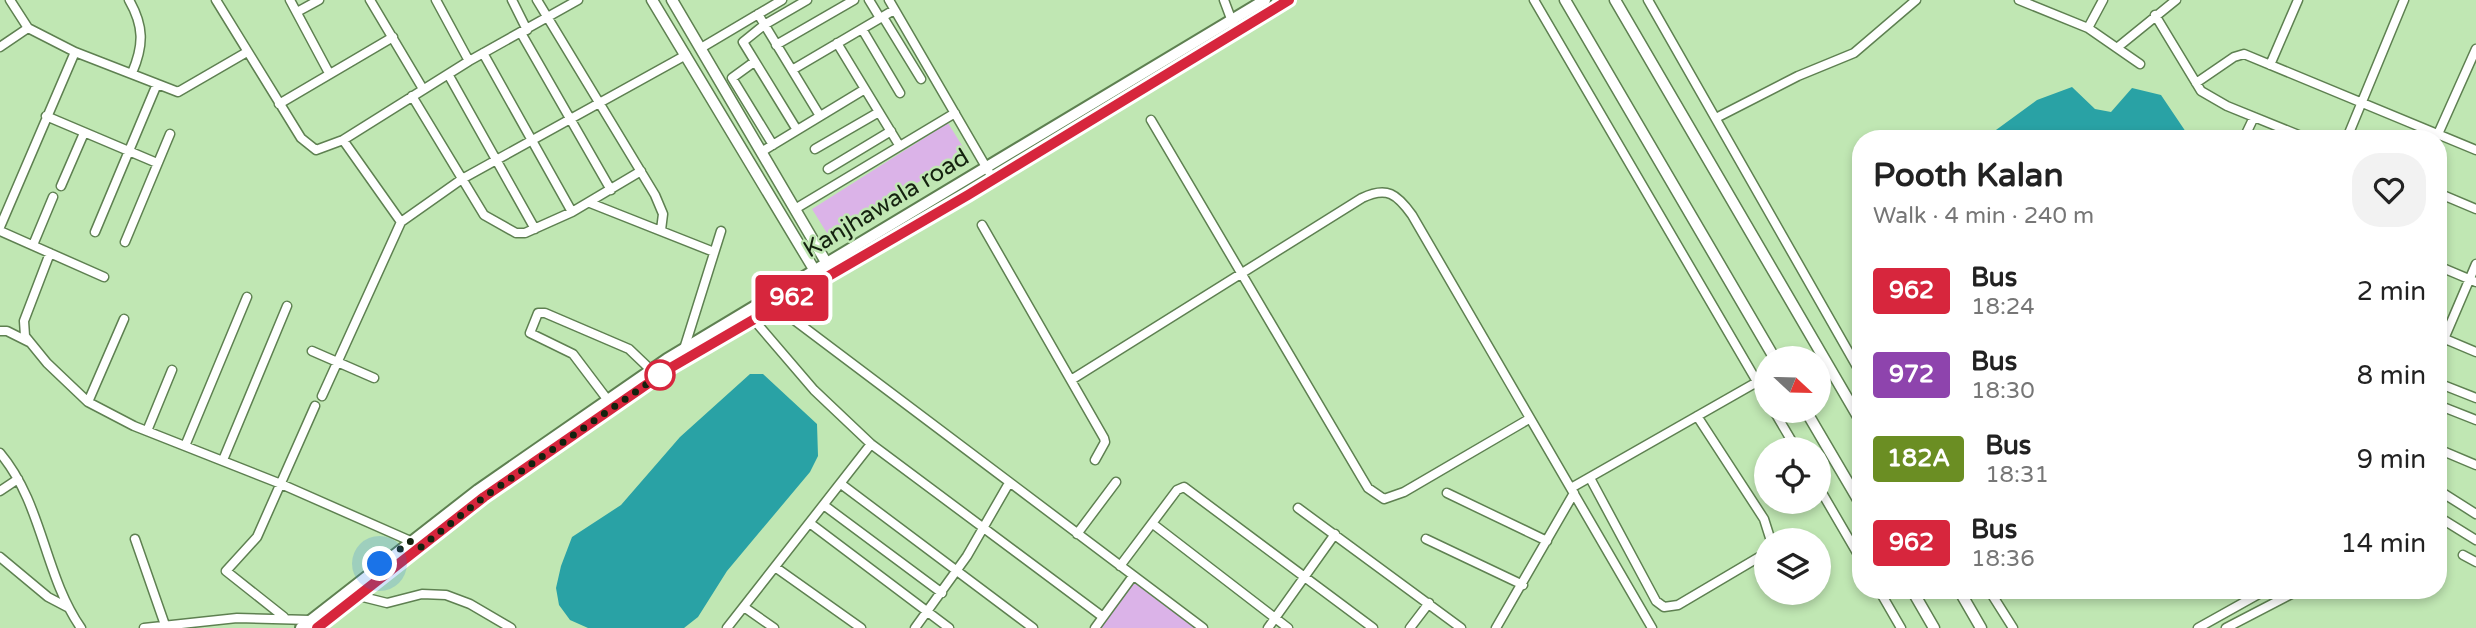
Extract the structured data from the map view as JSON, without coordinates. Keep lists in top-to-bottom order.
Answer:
{
  "streets": {
    "main road": ["Kanjhawala road"]
  },
  "lines": ["bus line 962"],
  "north": "right",
  "page": {
    "on_map": "962",
    "heading": ["Pooth Kalan", "Walk · 4 min · 240 m"],
    "list": [
      {
        "mark": "962",
        "name": "Bus",
        "note": "18:24",
        "value": "2 min"
      },
      {
        "mark": "972",
        "name": "Bus",
        "note": "18:30",
        "value": "8 min"
      },
      {
        "mark": "182A",
        "name": "Bus",
        "note": "18:31",
        "value": "9 min"
      },
      {
        "mark": "962",
        "name": "Bus",
        "note": "18:36",
        "value": "14 min"
      }
    ]
  }
}
